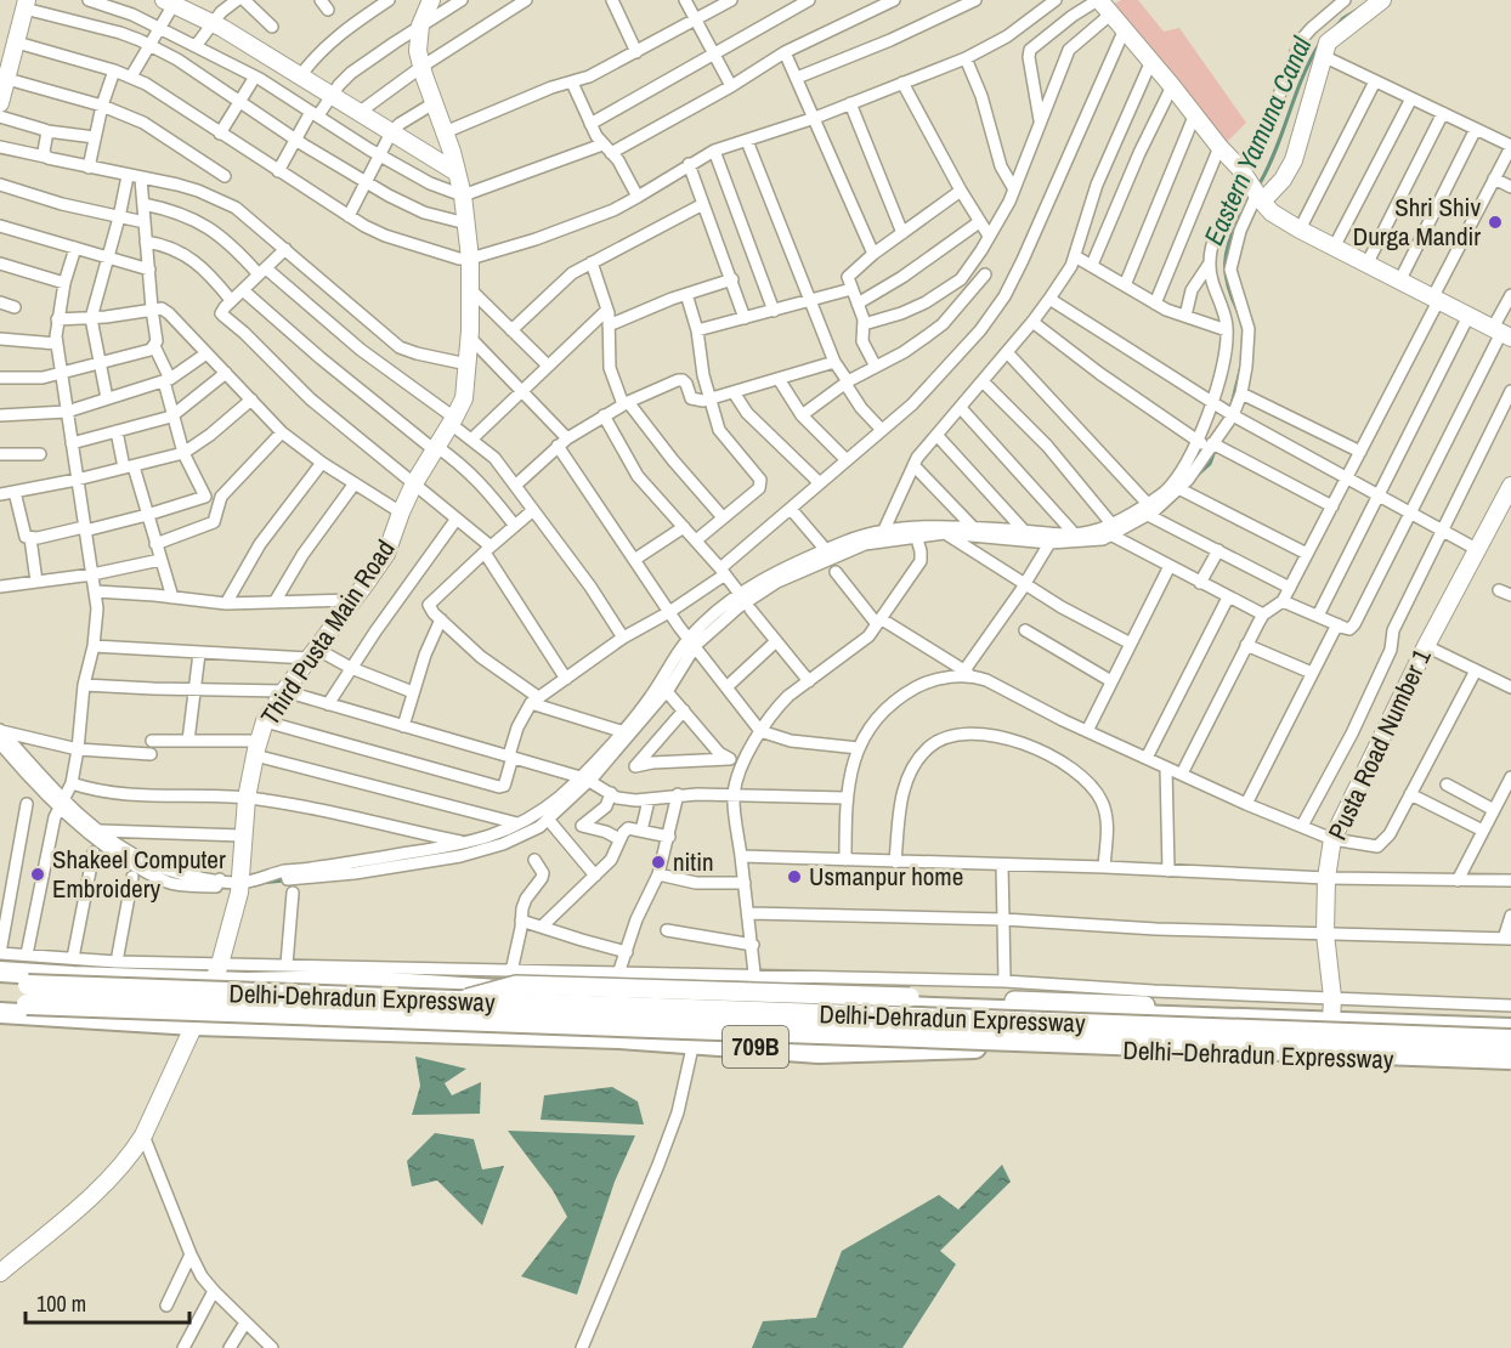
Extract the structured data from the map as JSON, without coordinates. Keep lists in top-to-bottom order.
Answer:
{
  "streets": {
    "highway": ["Delhi-Dehradun Expressway", "709B", "Delhi–Dehradun Expressway"],
    "street": ["Third Pusta Main Road", "Pusta Road Number 1"]
  },
  "crossings": [
    ["Third Pusta Main Road", "Delhi–Dehradun Expressway"],
    ["Pusta Road Number 1", "Delhi–Dehradun Expressway"]
  ],
  "water": ["Eastern Yamuna Canal"],
  "places": [
    "Shri Shiv Durga Mandir",
    "nitin",
    "Shakeel Computer Embroidery",
    "Usmanpur home"
  ],
  "scale_bar": "100 m"
}
